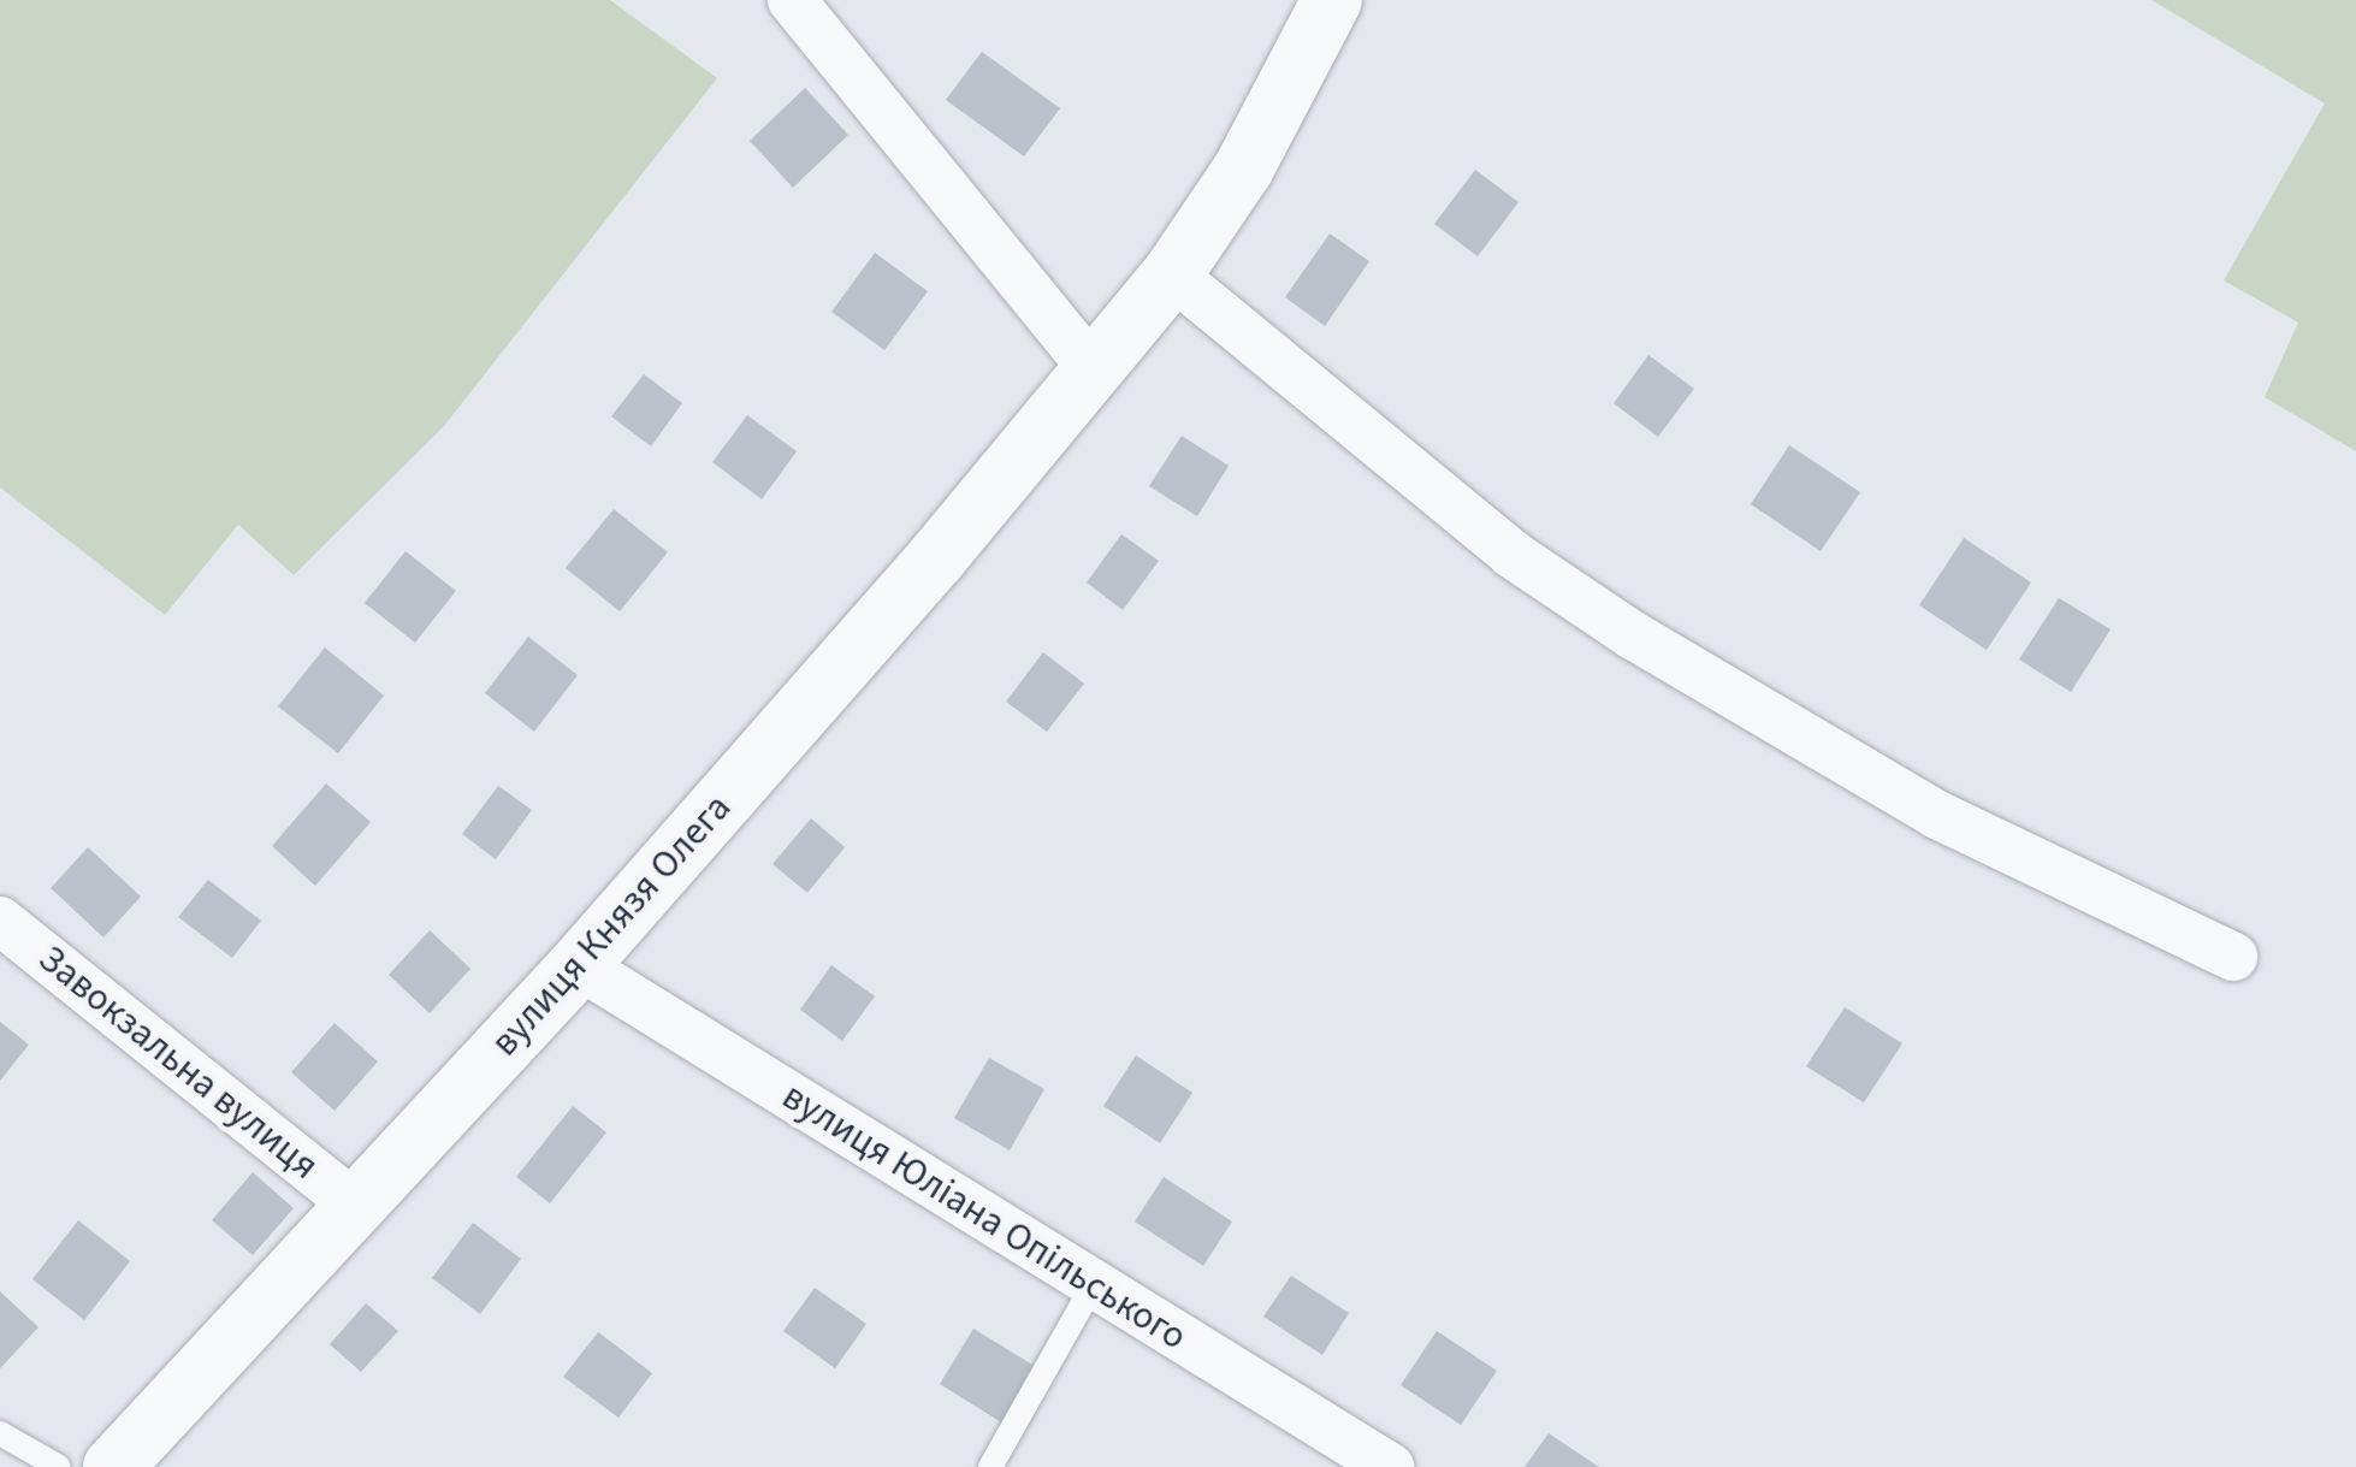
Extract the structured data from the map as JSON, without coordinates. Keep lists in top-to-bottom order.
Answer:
{
  "streets": {
    "street": ["вулиця Князя Олега", "Завокзальна вулиця", "вулиця Юліана Опільського"]
  },
  "crossings": [
    ["вулиця Князя Олега", "Завокзальна вулиця"],
    ["вулиця Князя Олега", "вулиця Юліана Опільського"]
  ]
}
